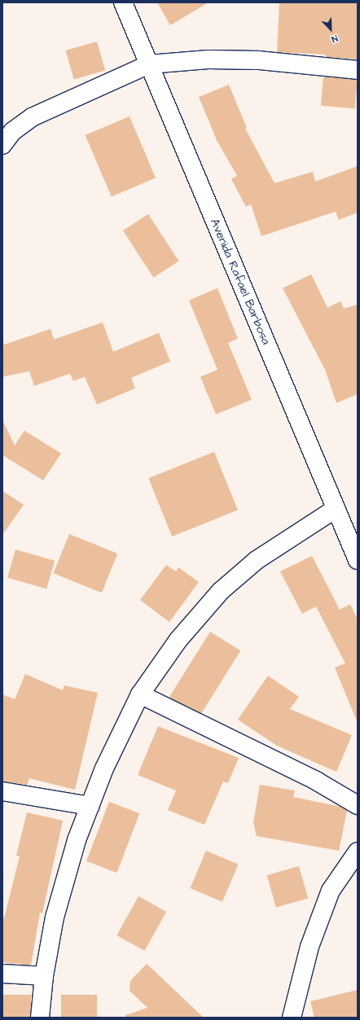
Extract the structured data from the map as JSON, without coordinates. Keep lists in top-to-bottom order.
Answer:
{
  "streets": {
    "street": ["Avenida Rafael Barbosa"]
  },
  "north": "bottom right"
}
